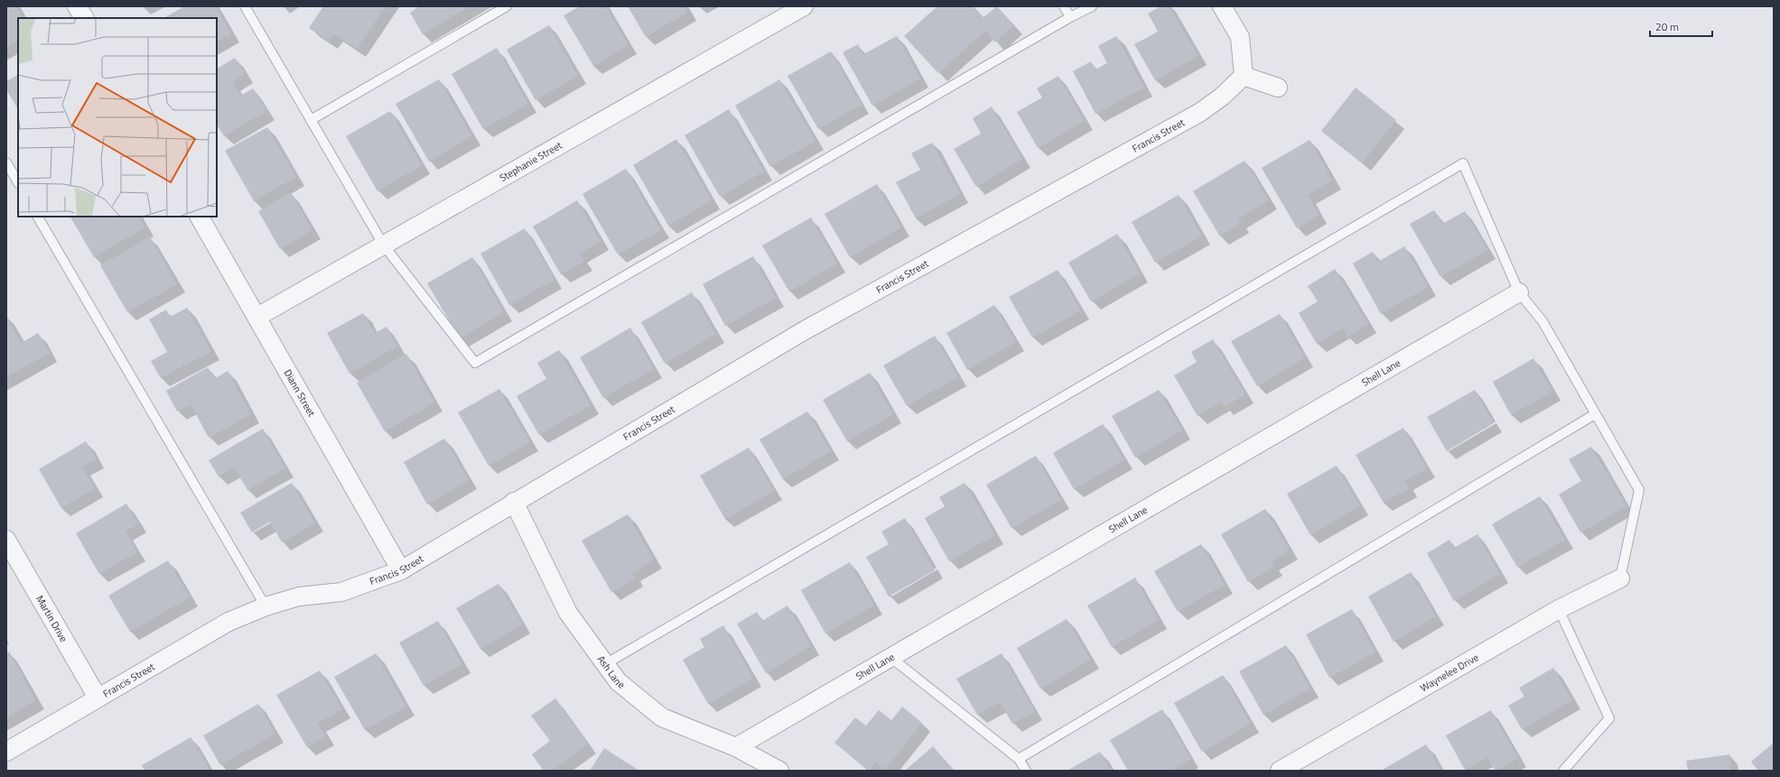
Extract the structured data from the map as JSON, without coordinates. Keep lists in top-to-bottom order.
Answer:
{
  "streets": {
    "street": [
      "Francis Street",
      "Stephanie Street",
      "Shell Lane",
      "Diann Street",
      "Martin Drive",
      "Ash Lane",
      "Waynelee Drive"
    ]
  },
  "crossings": [
    ["Francis Street", "Diann Street"],
    ["Francis Street", "Martin Drive"],
    ["Francis Street", "Ash Lane"],
    ["Stephanie Street", "Diann Street"],
    ["Shell Lane", "Ash Lane"]
  ],
  "scale_bar": "20 m"
}
